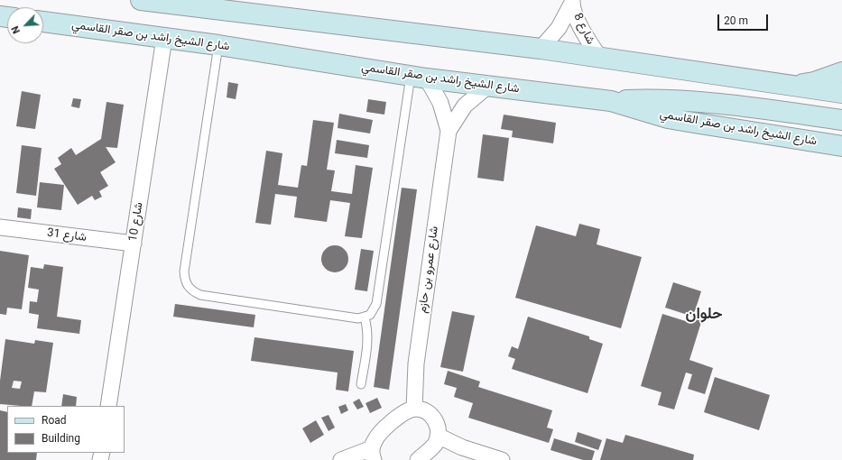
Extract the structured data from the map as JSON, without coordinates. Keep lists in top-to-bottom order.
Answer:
{
  "streets": {
    "main road": ["شارع الشيخ راشد بن صقر القاسمي"],
    "street": [
      "شارع 8",
      "شارع 10",
      "شارع 31",
      "شارع عمرو بن حازم"
    ]
  },
  "crossings": [
    ["شارع الشيخ راشد بن صقر القاسمي", "شارع 10"],
    ["شارع الشيخ راشد بن صقر القاسمي", "شارع عمرو بن حازم"],
    ["شارع 10", "شارع 31"]
  ],
  "districts": ["حلوان"],
  "legend": ["Road", "Building"],
  "scale_bar": "20 m",
  "north": "bottom left"
}
